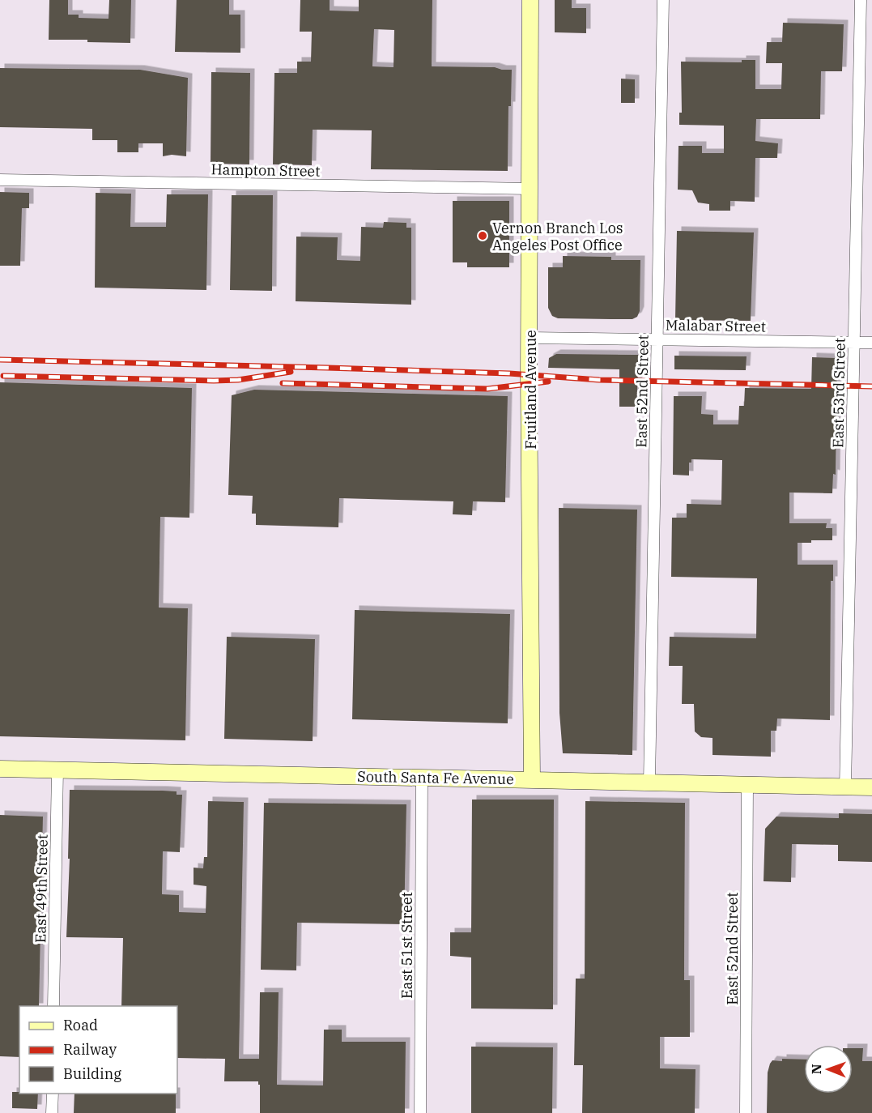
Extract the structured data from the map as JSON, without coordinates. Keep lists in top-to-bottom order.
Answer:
{
  "streets": {
    "main road": ["Fruitland Avenue", "South Santa Fe Avenue"],
    "street": [
      "Hampton Street",
      "Malabar Street",
      "East 52nd Street",
      "East 53rd Street",
      "East 49th Street",
      "East 51st Street"
    ]
  },
  "crossings": [
    ["Hampton Street", "Fruitland Avenue"],
    ["Malabar Street", "Fruitland Avenue"],
    ["Malabar Street", "East 52nd Street"],
    ["Malabar Street", "East 53rd Street"],
    ["Fruitland Avenue", "South Santa Fe Avenue"],
    ["East 52nd Street", "South Santa Fe Avenue"],
    ["East 53rd Street", "South Santa Fe Avenue"],
    ["South Santa Fe Avenue", "East 49th Street"],
    ["South Santa Fe Avenue", "East 51st Street"]
  ],
  "places": ["Vernon Branch Los Angeles Post Office"],
  "legend": ["Road", "Railway", "Building"],
  "north": "left"
}
